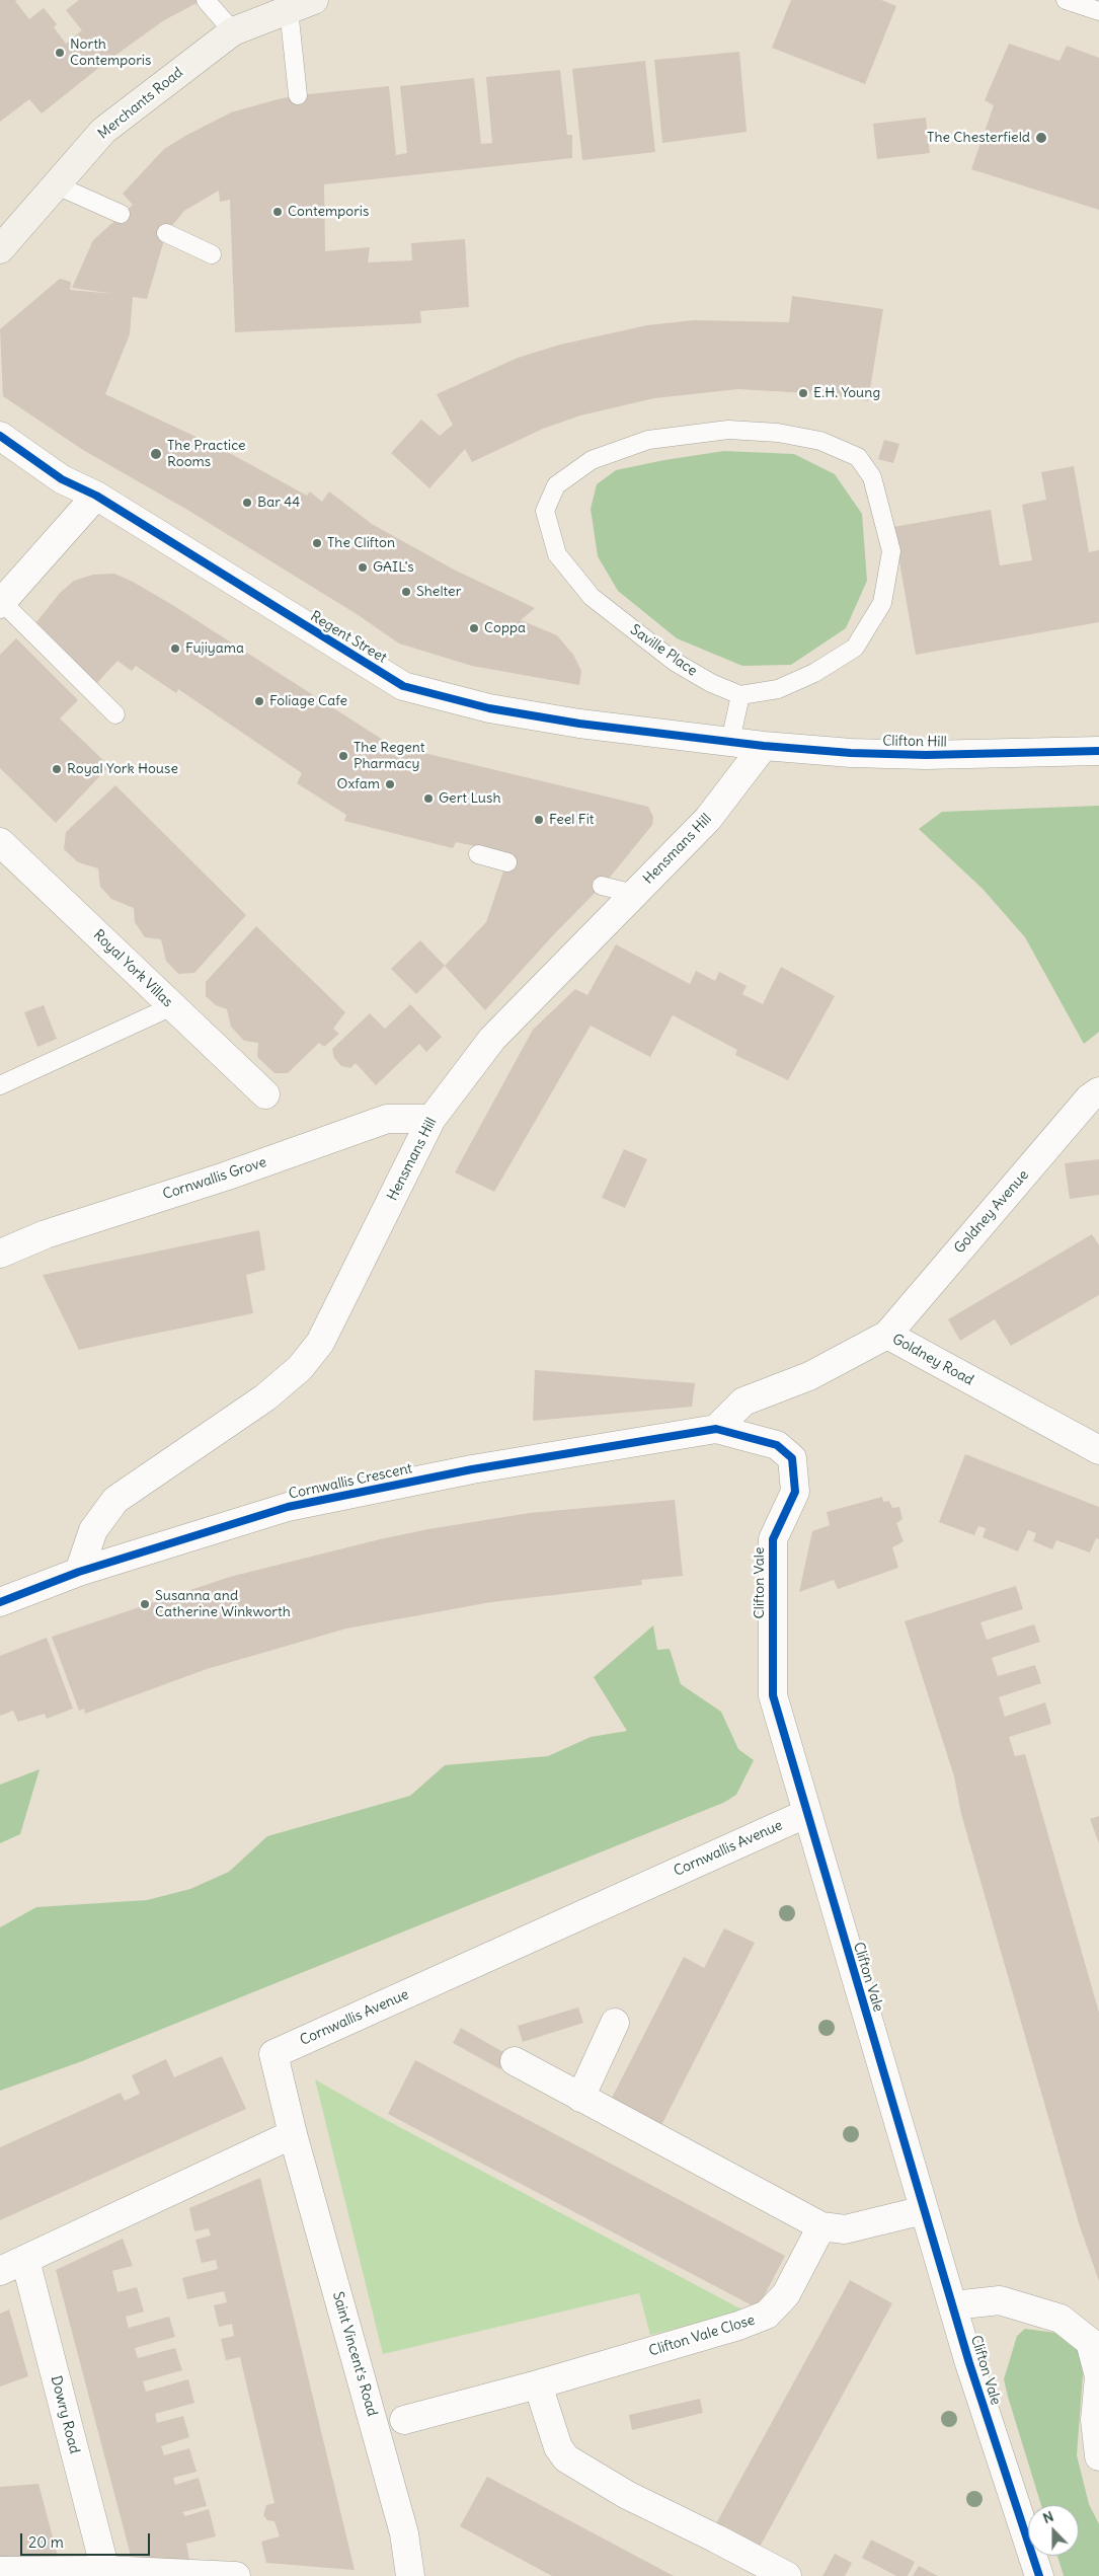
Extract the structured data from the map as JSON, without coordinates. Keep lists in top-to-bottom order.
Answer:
{
  "streets": {
    "main road": ["Merchants Road"],
    "street": [
      "Regent Street",
      "Clifton Hill",
      "Hensmans Hill",
      "Royal York Villas",
      "Cornwallis Grove",
      "Goldney Avenue",
      "Goldney Road",
      "Cornwallis Crescent",
      "Clifton Vale",
      "Cornwallis Avenue",
      "Clifton Vale Close",
      "Saint Vincent's Road",
      "Dowry Road"
    ],
    "lane": ["Saville Place"]
  },
  "crossings": [
    ["Regent Street", "Clifton Hill"],
    ["Clifton Hill", "Hensmans Hill"],
    ["Hensmans Hill", "Cornwallis Grove"],
    ["Hensmans Hill", "Cornwallis Crescent"],
    ["Goldney Avenue", "Goldney Road"],
    ["Goldney Road", "Cornwallis Crescent"],
    ["Goldney Road", "Clifton Vale"],
    ["Cornwallis Crescent", "Clifton Vale"],
    ["Clifton Vale", "Cornwallis Avenue"],
    ["Cornwallis Avenue", "Saint Vincent's Road"]
  ],
  "places": [
    "North Contemporis",
    "The Chesterfield",
    "Contemporis",
    "E.H. Young",
    "The Practice Rooms",
    "Bar 44",
    "The Clifton",
    "GAIL's",
    "Shelter",
    "Coppa",
    "Fujiyama",
    "Foliage Cafe",
    "The Regent Pharmacy",
    "Royal York House",
    "Oxfam",
    "Gert Lush",
    "Feel Fit",
    "Susanna and Catherine Winkworth"
  ],
  "scale_bar": "20 m",
  "north": "top"
}
